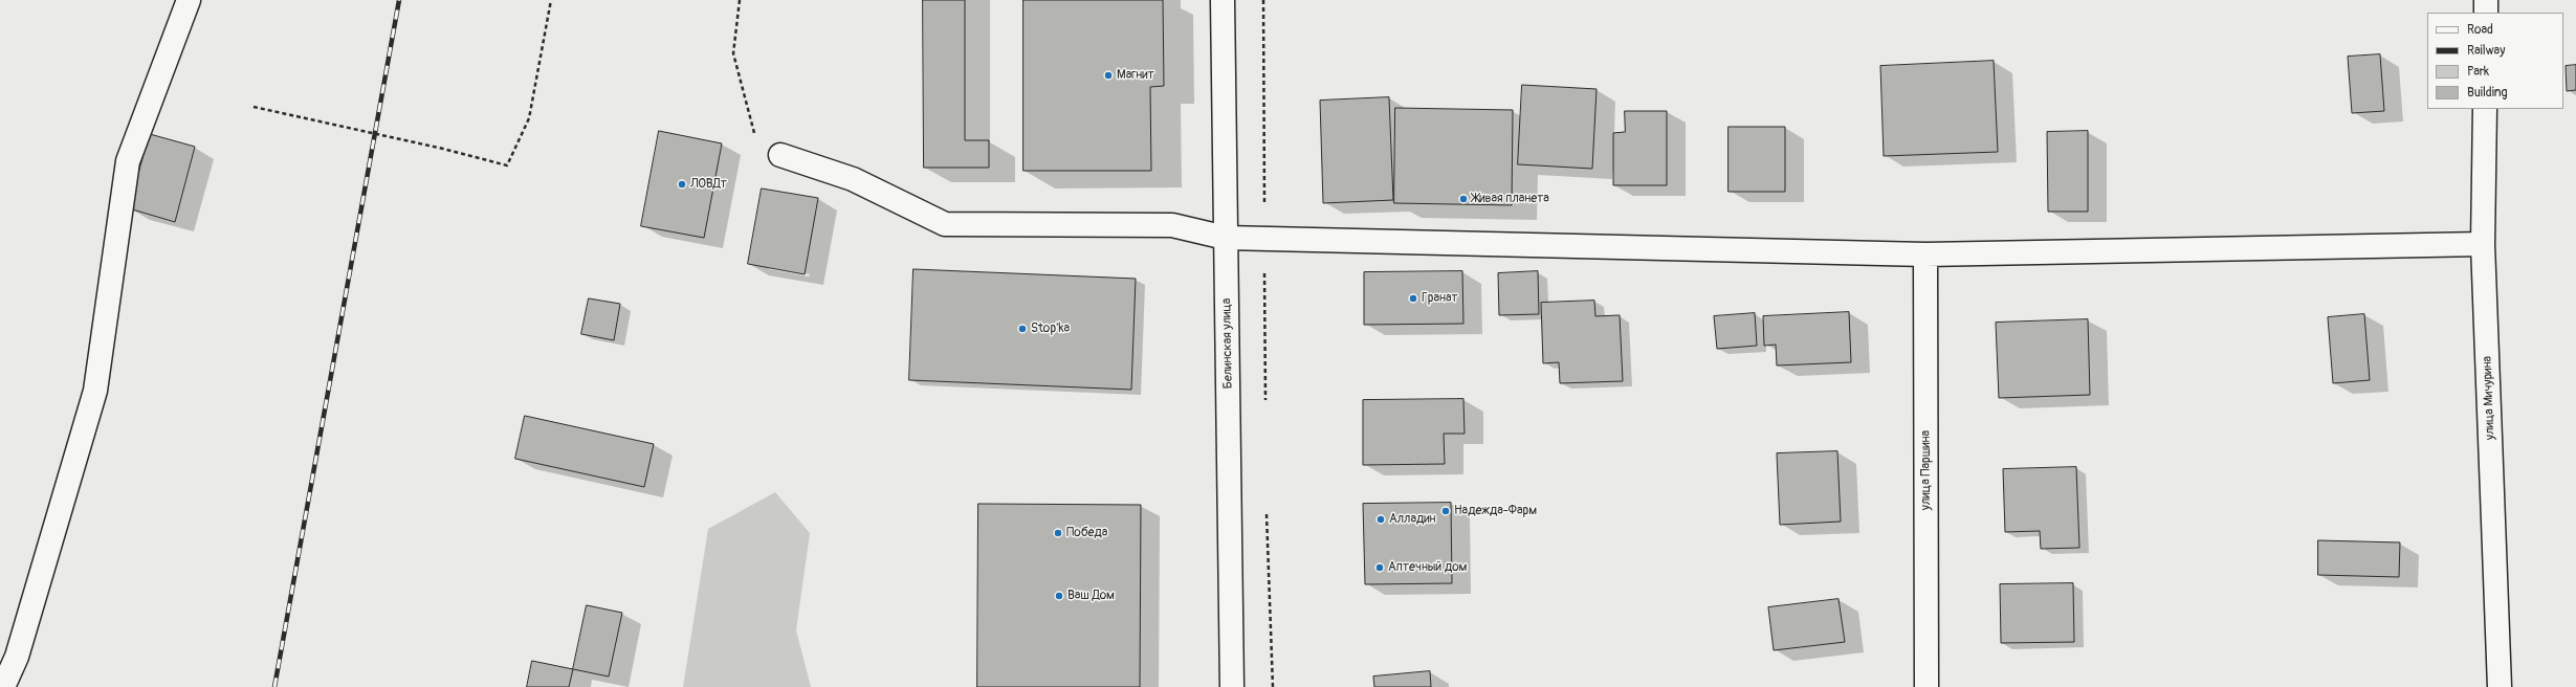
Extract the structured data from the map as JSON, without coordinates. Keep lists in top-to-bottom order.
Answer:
{
  "streets": {
    "street": ["Белинская улица", "улица Мичурина", "улица Паршина"]
  },
  "places": [
    "Магнит",
    "ЛОВДт",
    "Живая планета",
    "Гранат",
    "Stop'ka",
    "Надежда-Фарм",
    "Алладин",
    "Победа",
    "Аптечный дом",
    "Ваш Дом"
  ],
  "legend": [
    "Road",
    "Railway",
    "Park",
    "Building"
  ]
}
